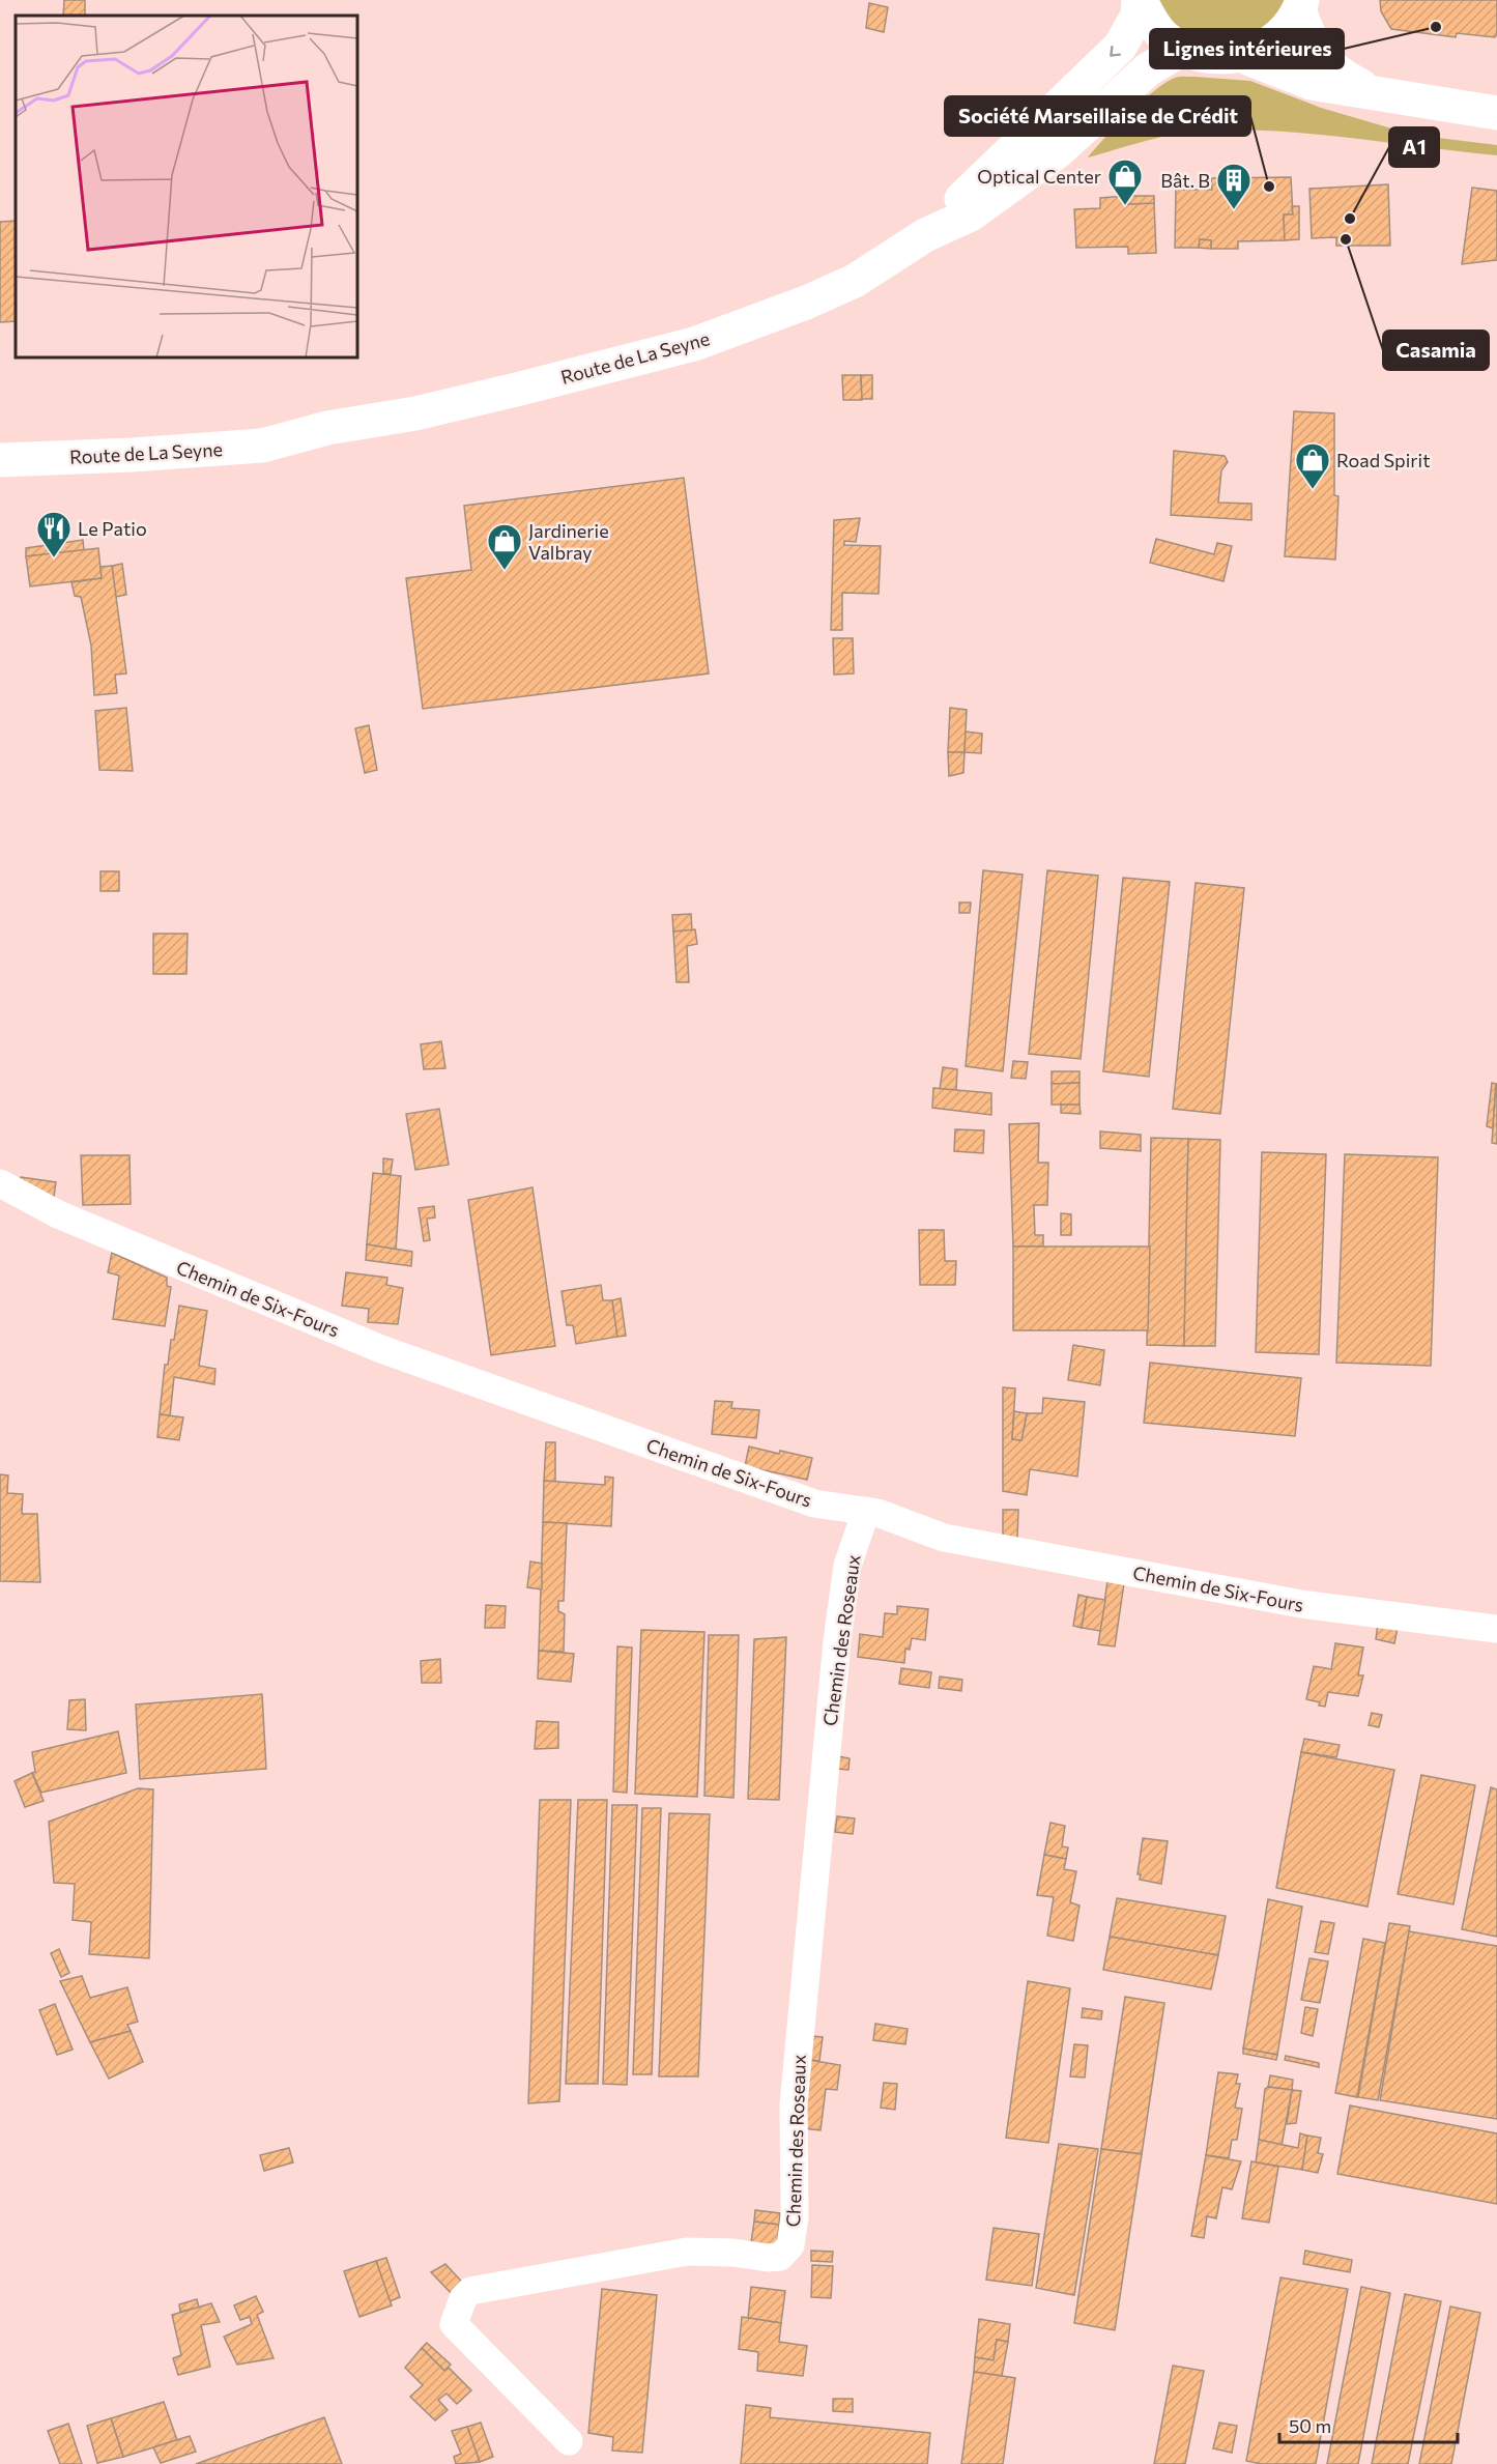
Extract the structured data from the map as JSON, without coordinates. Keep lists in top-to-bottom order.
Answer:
{
  "streets": {
    "main road": ["Route de La Seyne"],
    "street": ["Chemin de Six-Fours", "Chemin des Roseaux"]
  },
  "crossings": [
    ["Chemin de Six-Fours", "Chemin des Roseaux"]
  ],
  "places": {
    "other": [
      "Lignes intérieures",
      "Société Marseillaise de Crédit",
      "A1",
      "Casamia"
    ],
    "shop": ["Optical Center", "Road Spirit", "Jardinerie Valbray"],
    "building": ["Bât. B"],
    "restaurant": ["Le Patio"]
  },
  "scale_bar": "50 m"
}
